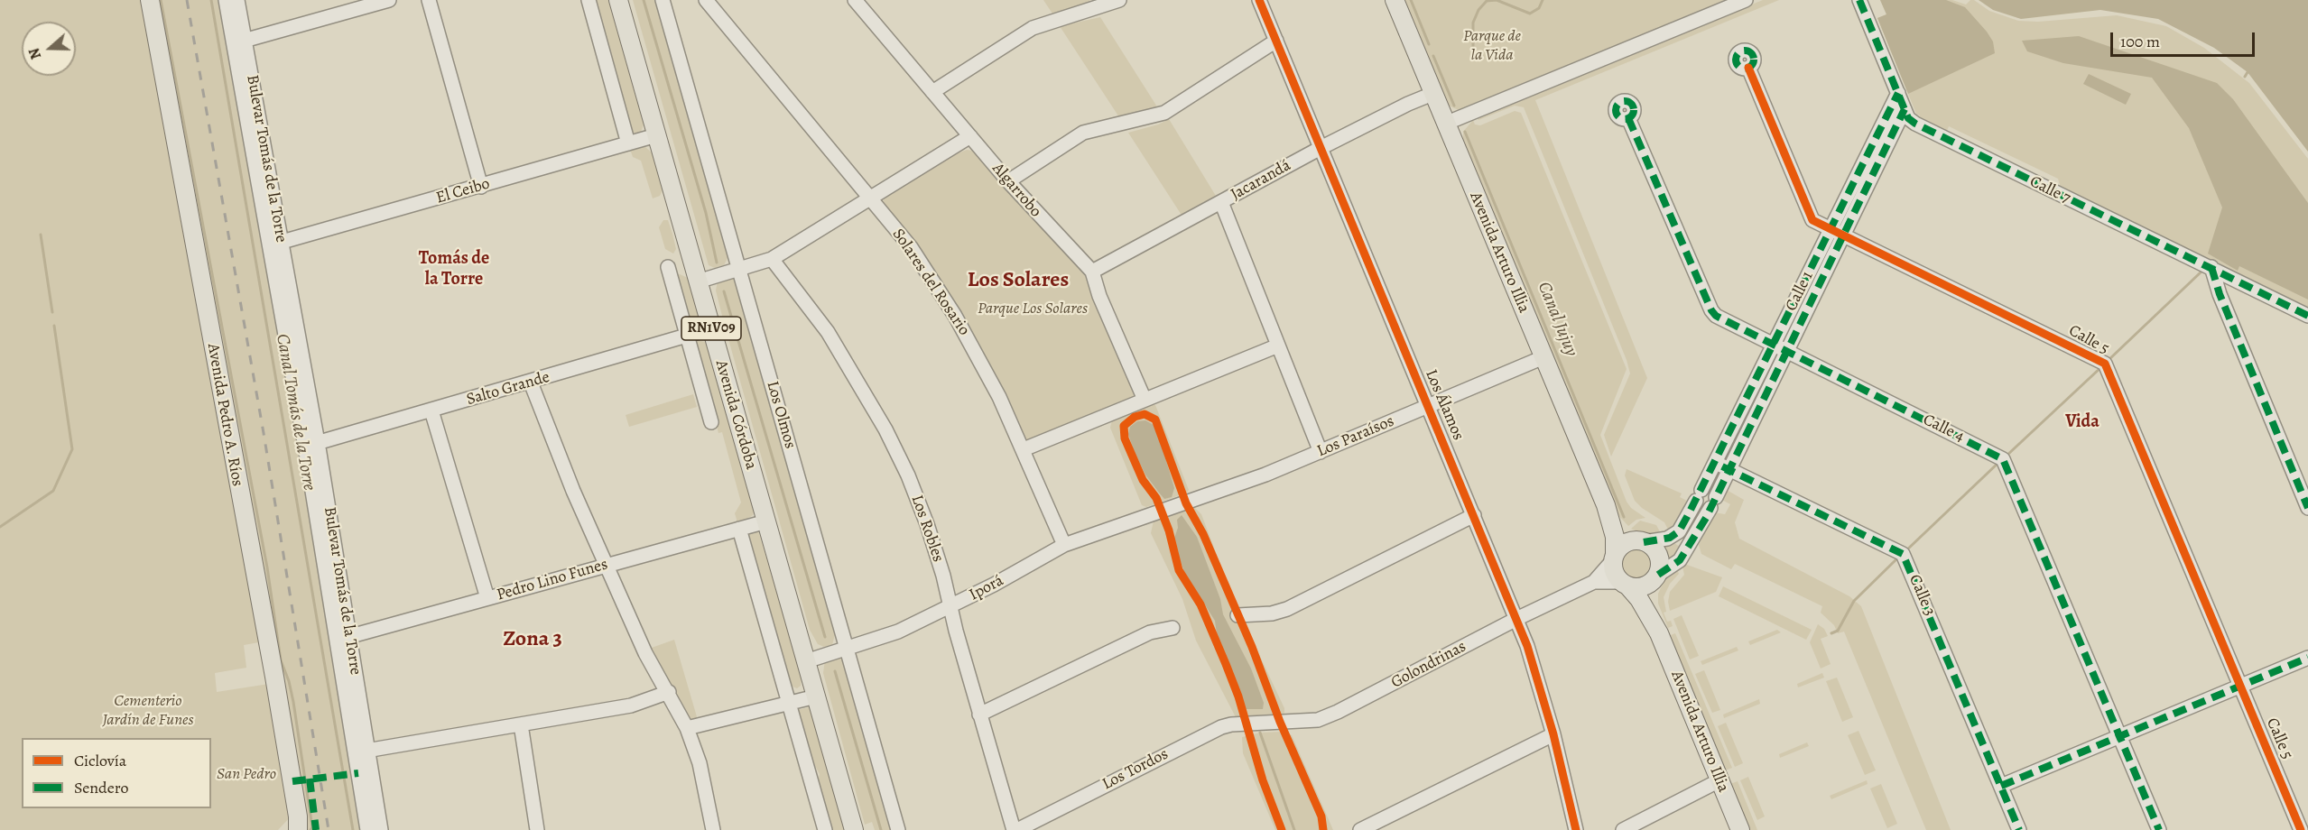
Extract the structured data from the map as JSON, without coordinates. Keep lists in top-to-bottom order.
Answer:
{
  "streets": {
    "main road": [
      "Avenida Arturo Illia",
      "RN1V09",
      "Avenida Pedro A. Ríos",
      "Avenida Córdoba"
    ],
    "street": [
      "Bulevar Tomás de la Torre",
      "Jacarandá",
      "Algarrobo",
      "Calle 7",
      "El Ceibo",
      "Solares del Rosario",
      "Calle 1",
      "Calle 5",
      "Salto Grande",
      "Los Álamos",
      "Los Olmos",
      "Calle 4",
      "Los Paraísos",
      "Los Robles",
      "Pedro Lino Funes",
      "Iporá",
      "Calle 3",
      "Golondrinas",
      "Los Tordos"
    ]
  },
  "crossings": [
    ["Bulevar Tomás de la Torre", "El Ceibo"],
    ["Bulevar Tomás de la Torre", "Salto Grande"],
    ["Bulevar Tomás de la Torre", "Pedro Lino Funes"],
    ["Jacarandá", "Algarrobo"],
    ["Jacarandá", "Avenida Arturo Illia"],
    ["Jacarandá", "Los Álamos"],
    ["Calle 7", "Calle 1"],
    ["El Ceibo", "Avenida Córdoba"],
    ["Avenida Arturo Illia", "Calle 1"],
    ["Avenida Arturo Illia", "Los Paraísos"],
    ["Avenida Arturo Illia", "Golondrinas"],
    ["Solares del Rosario", "Iporá"],
    ["Calle 1", "Calle 5"],
    ["Calle 1", "Calle 4"],
    ["Calle 1", "Calle 3"],
    ["Calle 1", "Golondrinas"],
    ["Salto Grande", "Avenida Córdoba"],
    ["Los Álamos", "Los Paraísos"],
    ["Los Álamos", "Golondrinas"],
    ["Avenida Córdoba", "Pedro Lino Funes"],
    ["Avenida Córdoba", "Iporá"],
    ["Los Olmos", "Iporá"],
    ["Los Paraísos", "Iporá"],
    ["Los Robles", "Iporá"],
    ["Los Robles", "Los Tordos"],
    ["Golondrinas", "Los Tordos"]
  ],
  "districts": [
    "Tomás de la Torre",
    "Los Solares",
    "Vida",
    "Zona 3"
  ],
  "water": ["Canal Jujuy", "Canal Tomás de la Torre"],
  "parks": [
    "Parque de la Vida",
    "Parque Los Solares",
    "Cementerio Jardín de Funes",
    "San Pedro"
  ],
  "legend": ["Ciclovía", "Sendero"],
  "scale_bar": "100 m",
  "north": "left"
}
